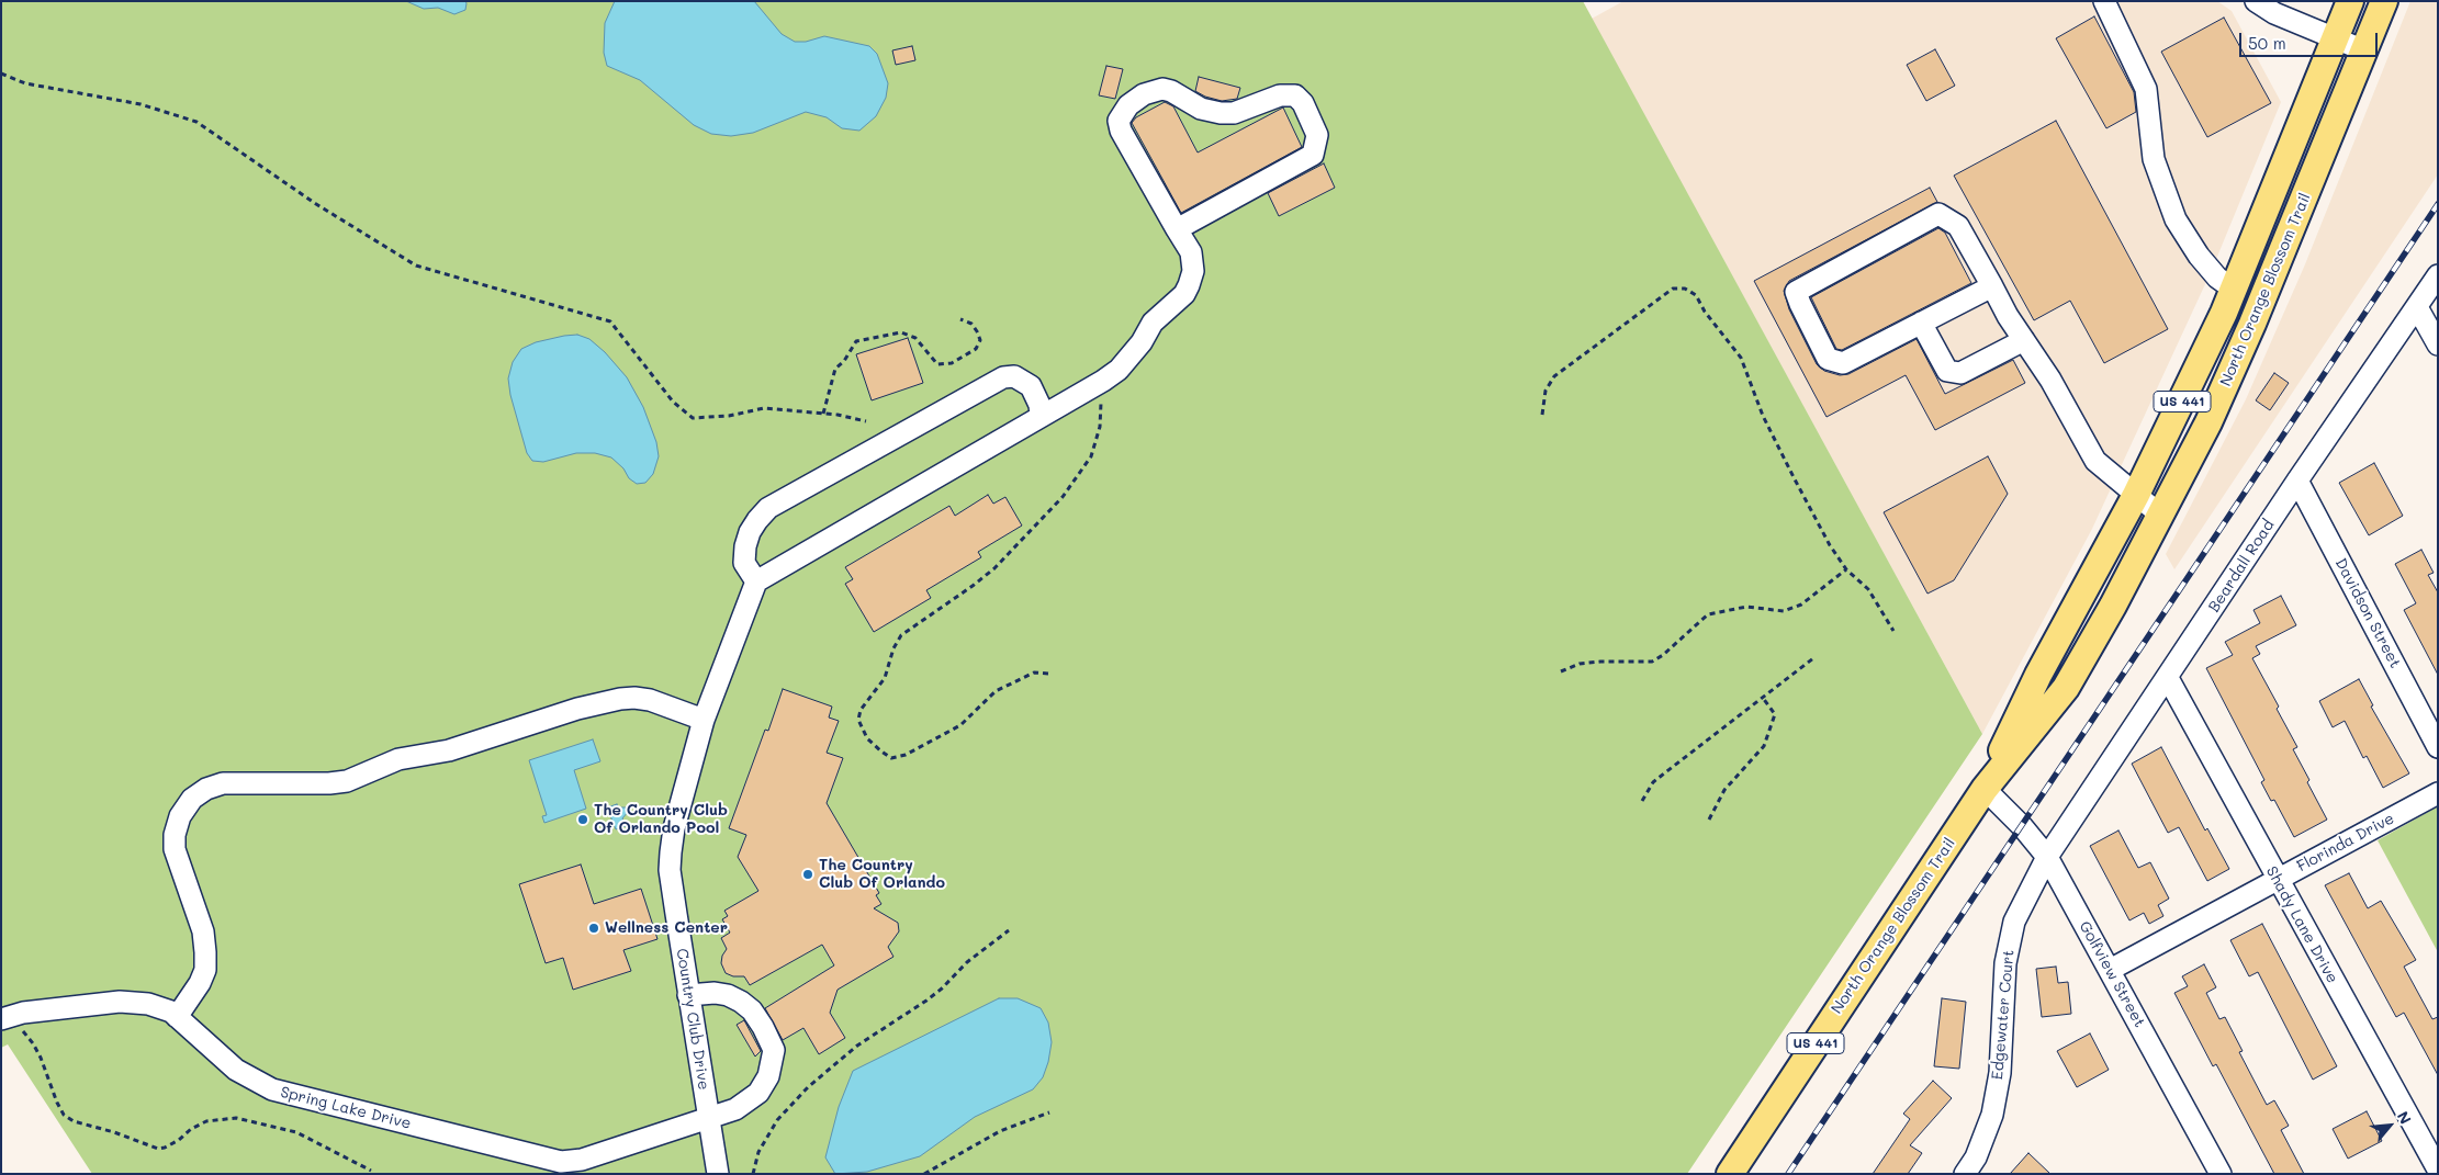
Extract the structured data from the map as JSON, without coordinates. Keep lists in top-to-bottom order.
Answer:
{
  "streets": {
    "main road": ["North Orange Blossom Trail", "US 441"],
    "street": [
      "Beardall Road",
      "Davidson Street",
      "Florinda Drive",
      "Shady Lane Drive",
      "Golfview Street",
      "Edgewater Court",
      "Country Club Drive",
      "Spring Lake Drive"
    ]
  },
  "crossings": [
    ["North Orange Blossom Trail", "Golfview Street"],
    ["Beardall Road", "Davidson Street"],
    ["Beardall Road", "Shady Lane Drive"],
    ["Beardall Road", "Golfview Street"],
    ["Beardall Road", "Edgewater Court"],
    ["Florinda Drive", "Shady Lane Drive"],
    ["Florinda Drive", "Golfview Street"],
    ["Golfview Street", "Edgewater Court"],
    ["Country Club Drive", "Spring Lake Drive"]
  ],
  "places": ["The Country Club Of Orlando Pool", "The Country Club Of Orlando", "Wellness Center"],
  "scale_bar": "50 m",
  "north": "top right"
}
